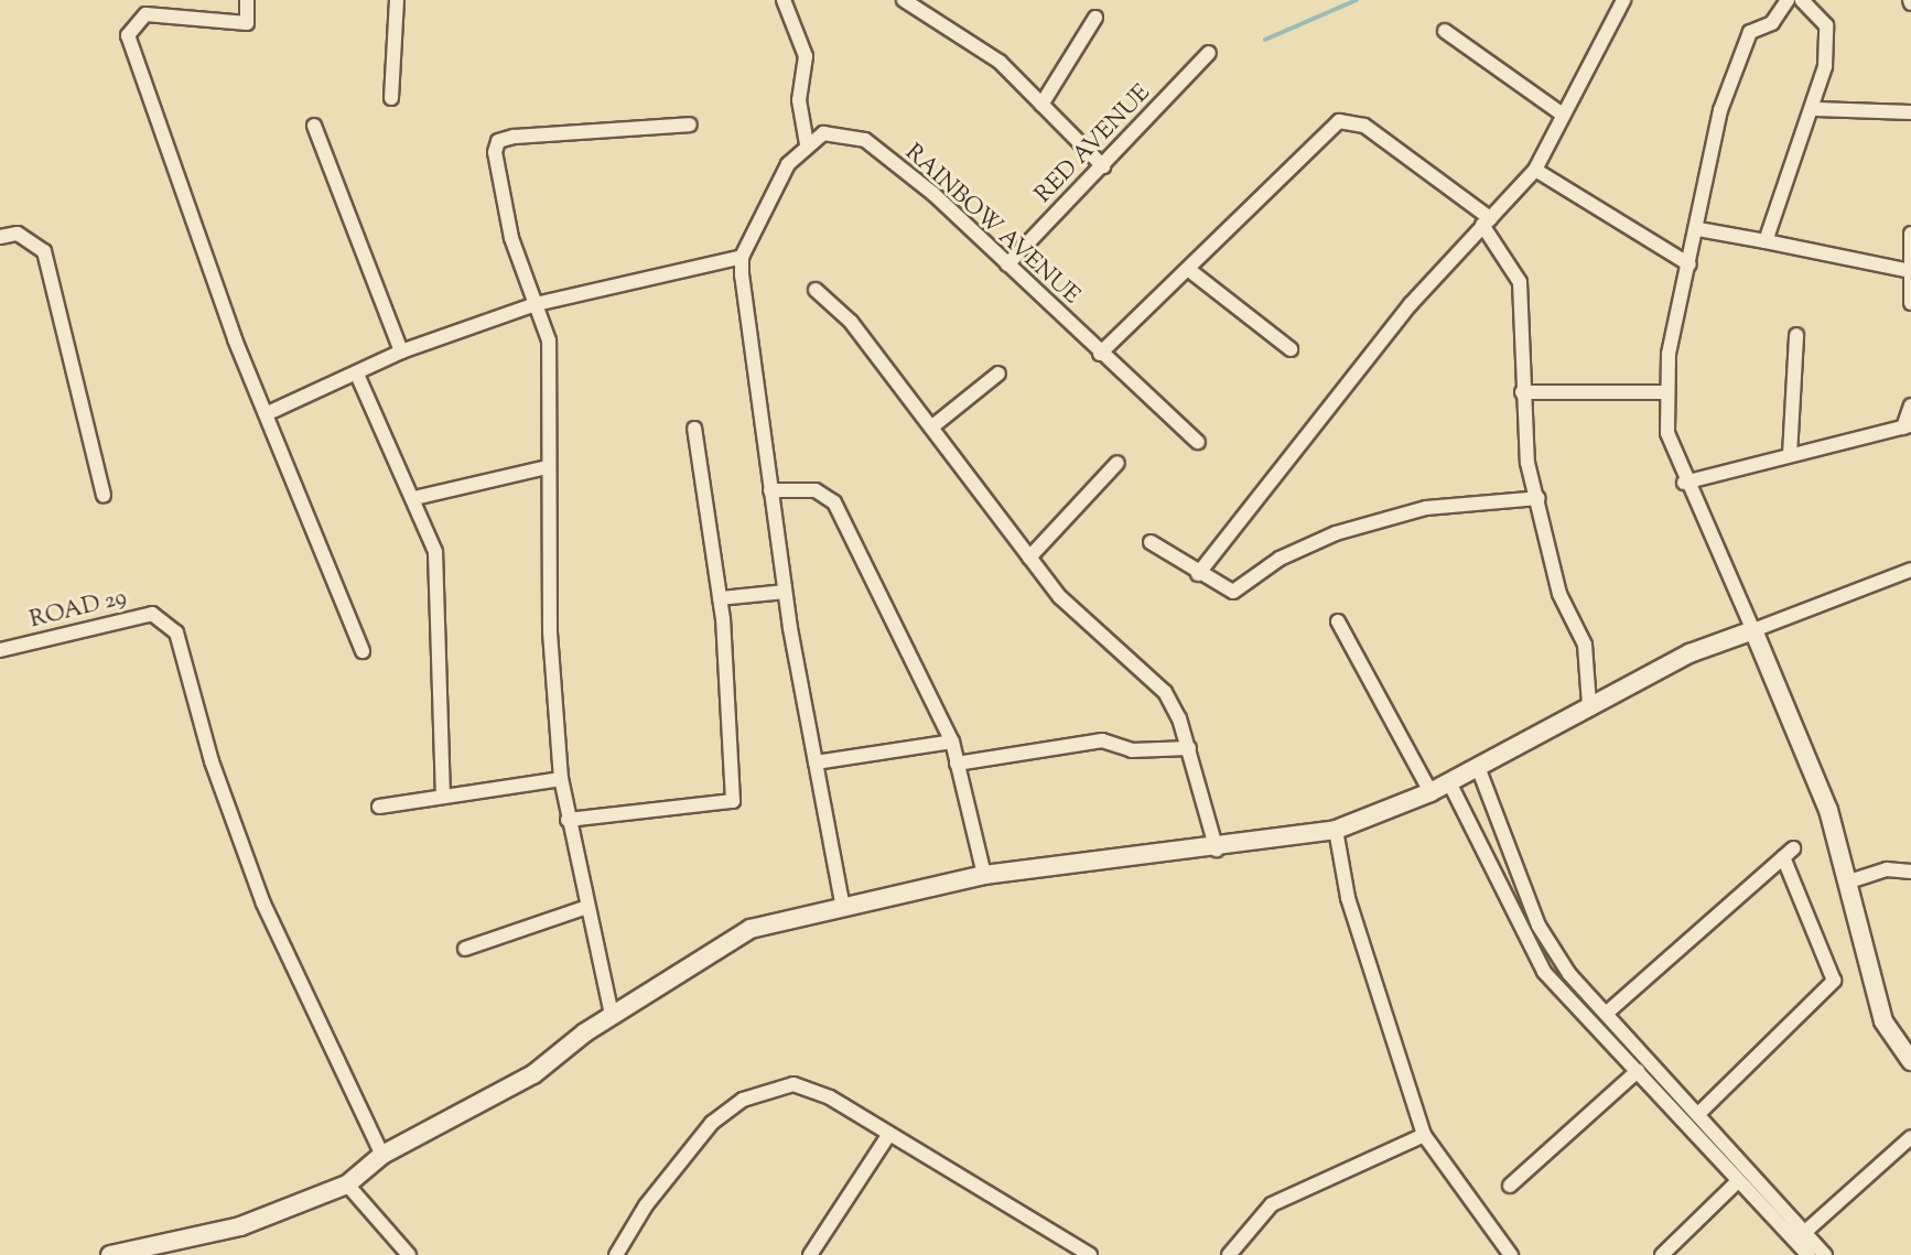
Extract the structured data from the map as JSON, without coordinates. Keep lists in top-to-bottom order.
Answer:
{
  "streets": {
    "street": ["RED AVENUE", "RAINBOW AVENUE", "ROAD 29"]
  },
  "crossings": [
    ["RED AVENUE", "RAINBOW AVENUE"]
  ]
}
